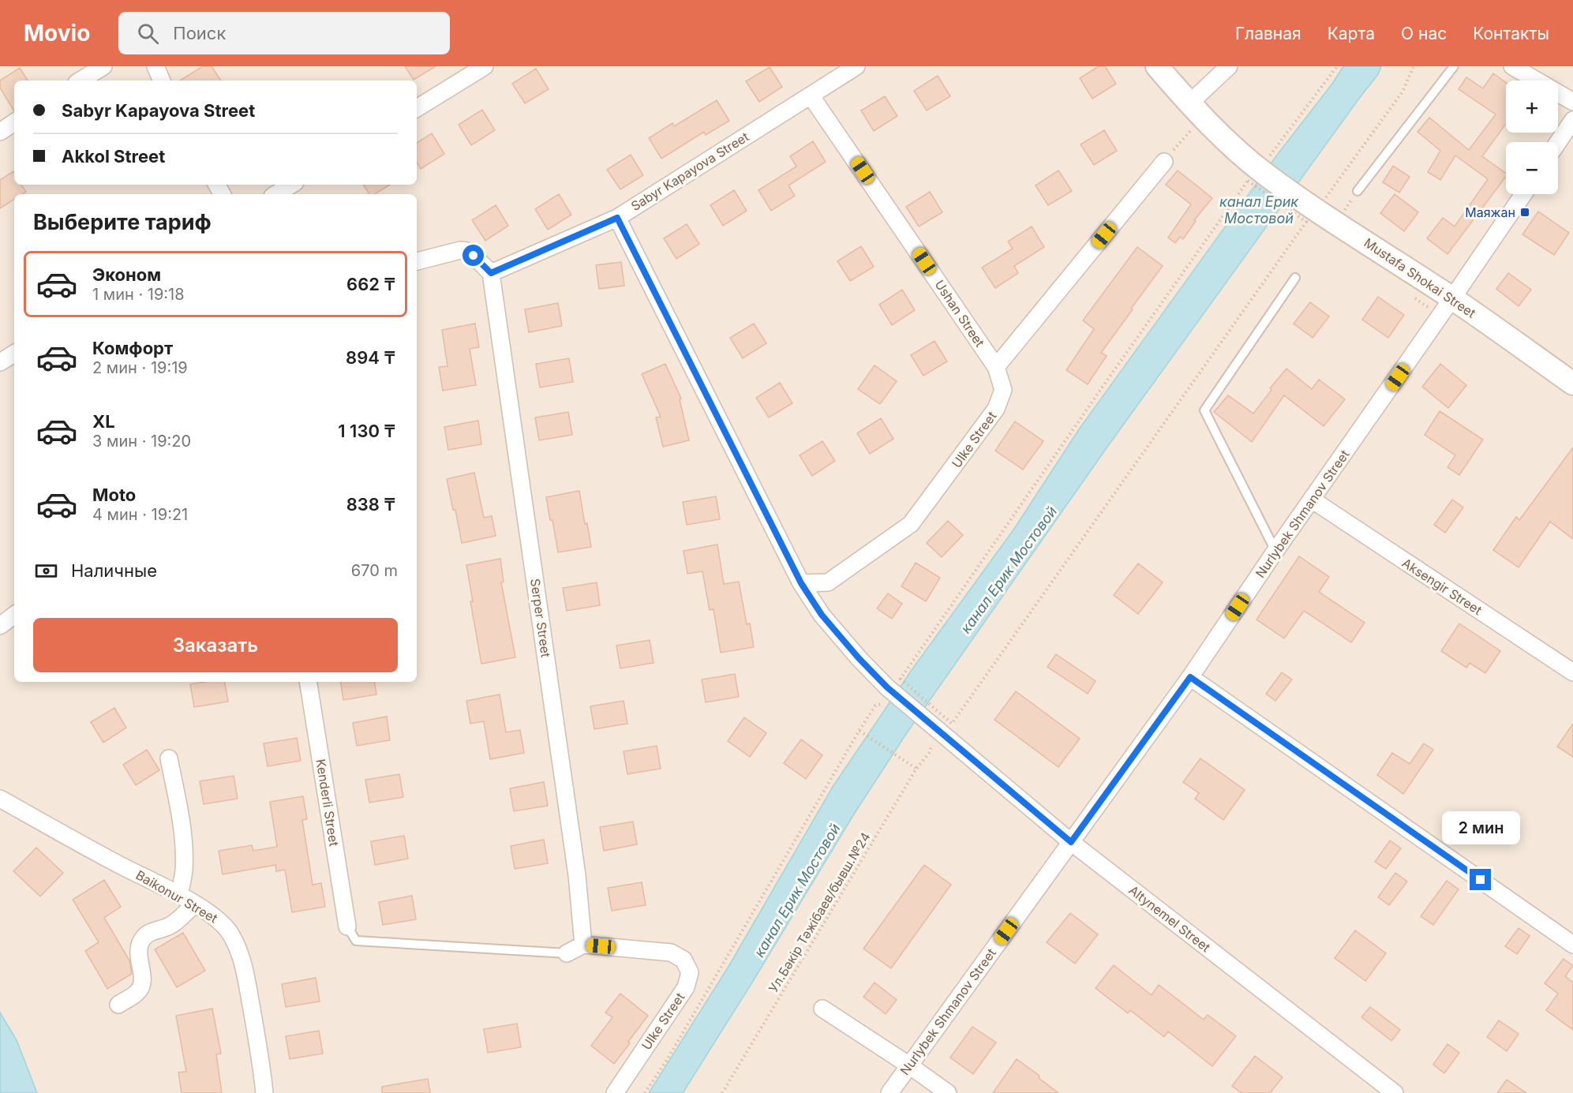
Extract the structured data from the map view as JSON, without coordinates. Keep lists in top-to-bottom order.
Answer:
{
  "streets": {
    "main road": ["Mustafa Shokai Street"],
    "street": [
      "Sabyr Kapayova Street",
      "Ushan Street",
      "Ulke Street",
      "Nurlybek Shmanov Street",
      "Aksengir Street",
      "Serper Street",
      "Kenderli Street",
      "Baikonur Street",
      "Altynemel Street"
    ],
    "path": ["Ул.Бәкір Тәжібаев/бывш.№24"]
  },
  "crossings": [
    ["Sabyr Kapayova Street", "Ushan Street"],
    ["Sabyr Kapayova Street", "Serper Street"],
    ["Sabyr Kapayova Street", "Altynemel Street"],
    ["Mustafa Shokai Street", "Nurlybek Shmanov Street"],
    ["Ushan Street", "Ulke Street"],
    ["Ulke Street", "Serper Street"],
    ["Ulke Street", "Altynemel Street"],
    ["Nurlybek Shmanov Street", "Aksengir Street"],
    ["Nurlybek Shmanov Street", "Altynemel Street"]
  ],
  "water": ["канал Ерик Мостовой"],
  "places": {
    "transit": ["Маяжан"]
  },
  "page": {
    "header": "Movio",
    "search": "Поиск",
    "nav": [
      "Главная",
      "Карта",
      "О нас",
      "Контакты"
    ],
    "map_buttons": ["+", "−"],
    "banner": ["Sabyr Kapayova Street", "Akkol Street"],
    "heading": "Выберите тариф",
    "list": [
      {
        "name": "Эконом",
        "note": "1 мин · 19:18",
        "value": "662 ₸"
      },
      {
        "name": "Комфорт",
        "note": "2 мин · 19:19",
        "value": "894 ₸"
      },
      {
        "name": "XL",
        "note": "3 мин · 19:20",
        "value": "1 130 ₸"
      },
      {
        "name": "Moto",
        "note": "4 мин · 19:21",
        "value": "838 ₸"
      }
    ],
    "pay": ["Наличные", "670 m"],
    "buttons": "Заказать",
    "bubble": "2 мин"
  }
}
